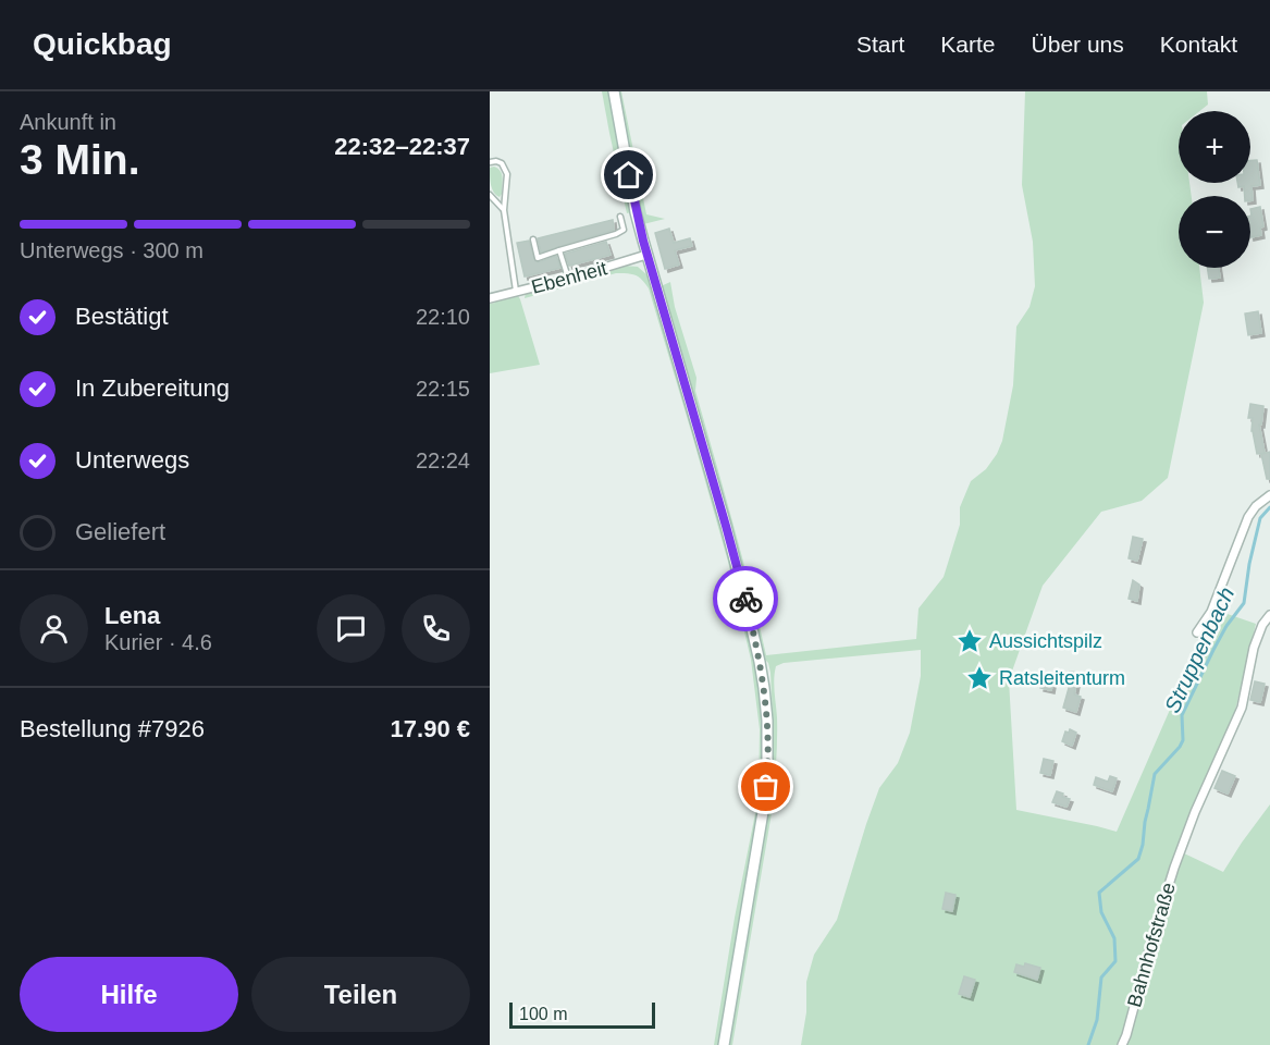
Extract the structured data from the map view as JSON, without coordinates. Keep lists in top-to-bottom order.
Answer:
{
  "streets": {
    "street": ["Ebenheit", "Bahnhofstraße"]
  },
  "water": ["Struppenbach"],
  "places": {
    "place": ["Aussichtspilz", "Ratsleitenturm"]
  },
  "scale_bar": "100 m",
  "page": {
    "header": "Quickbag",
    "nav": [
      "Start",
      "Karte",
      "Über uns",
      "Kontakt"
    ],
    "heading": ["3 Min.", "Ankunft in", "22:32–22:37"],
    "panel": [
      "Lena",
      "Kurier · 4.6",
      "Bestellung #7926",
      "17.90 €"
    ],
    "map_buttons": ["+", "−"],
    "bar": "Unterwegs · 300 m",
    "list": [
      ["Bestätigt", "22:10"],
      ["In Zubereitung", "22:15"],
      ["Unterwegs", "22:24"],
      "Geliefert"
    ],
    "buttons": ["Hilfe", "Teilen"],
    "scale": "100 m"
  }
}
